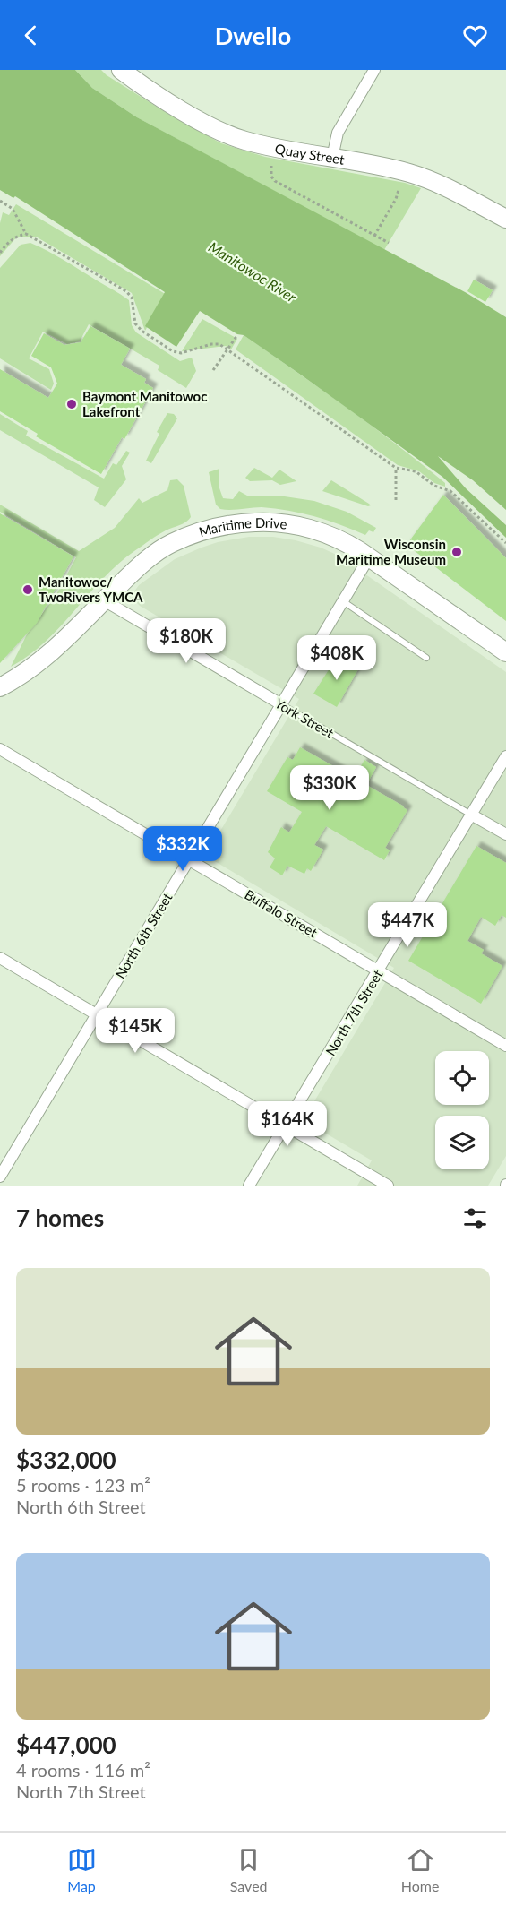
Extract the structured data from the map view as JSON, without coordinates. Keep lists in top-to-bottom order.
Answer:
{
  "streets": {
    "main road": ["Quay Street", "Maritime Drive"],
    "street": [
      "York Street",
      "Buffalo Street",
      "North 6th Street",
      "North 7th Street"
    ]
  },
  "crossings": [
    ["Maritime Drive", "York Street"],
    ["Maritime Drive", "North 6th Street"],
    ["York Street", "North 6th Street"],
    ["York Street", "North 7th Street"],
    ["Buffalo Street", "North 6th Street"],
    ["Buffalo Street", "North 7th Street"]
  ],
  "water": ["Manitowoc River"],
  "places": ["Baymont Manitowoc Lakefront", "Wisconsin Maritime Museum", "Manitowoc/ TwoRivers YMCA"],
  "page": {
    "header": "Dwello",
    "price": [
      "$180K",
      "$408K",
      "$330K",
      "$332K",
      "$447K",
      "$145K",
      "$164K"
    ],
    "heading": "7 homes",
    "list": [
      {
        "name": "$332,000",
        "note": "5 rooms · 123 m² · North 6th Street"
      },
      {
        "name": "$447,000",
        "note": "4 rooms · 116 m² · North 7th Street"
      }
    ],
    "tabs": ["Map", "Saved", "Home"]
  }
}
